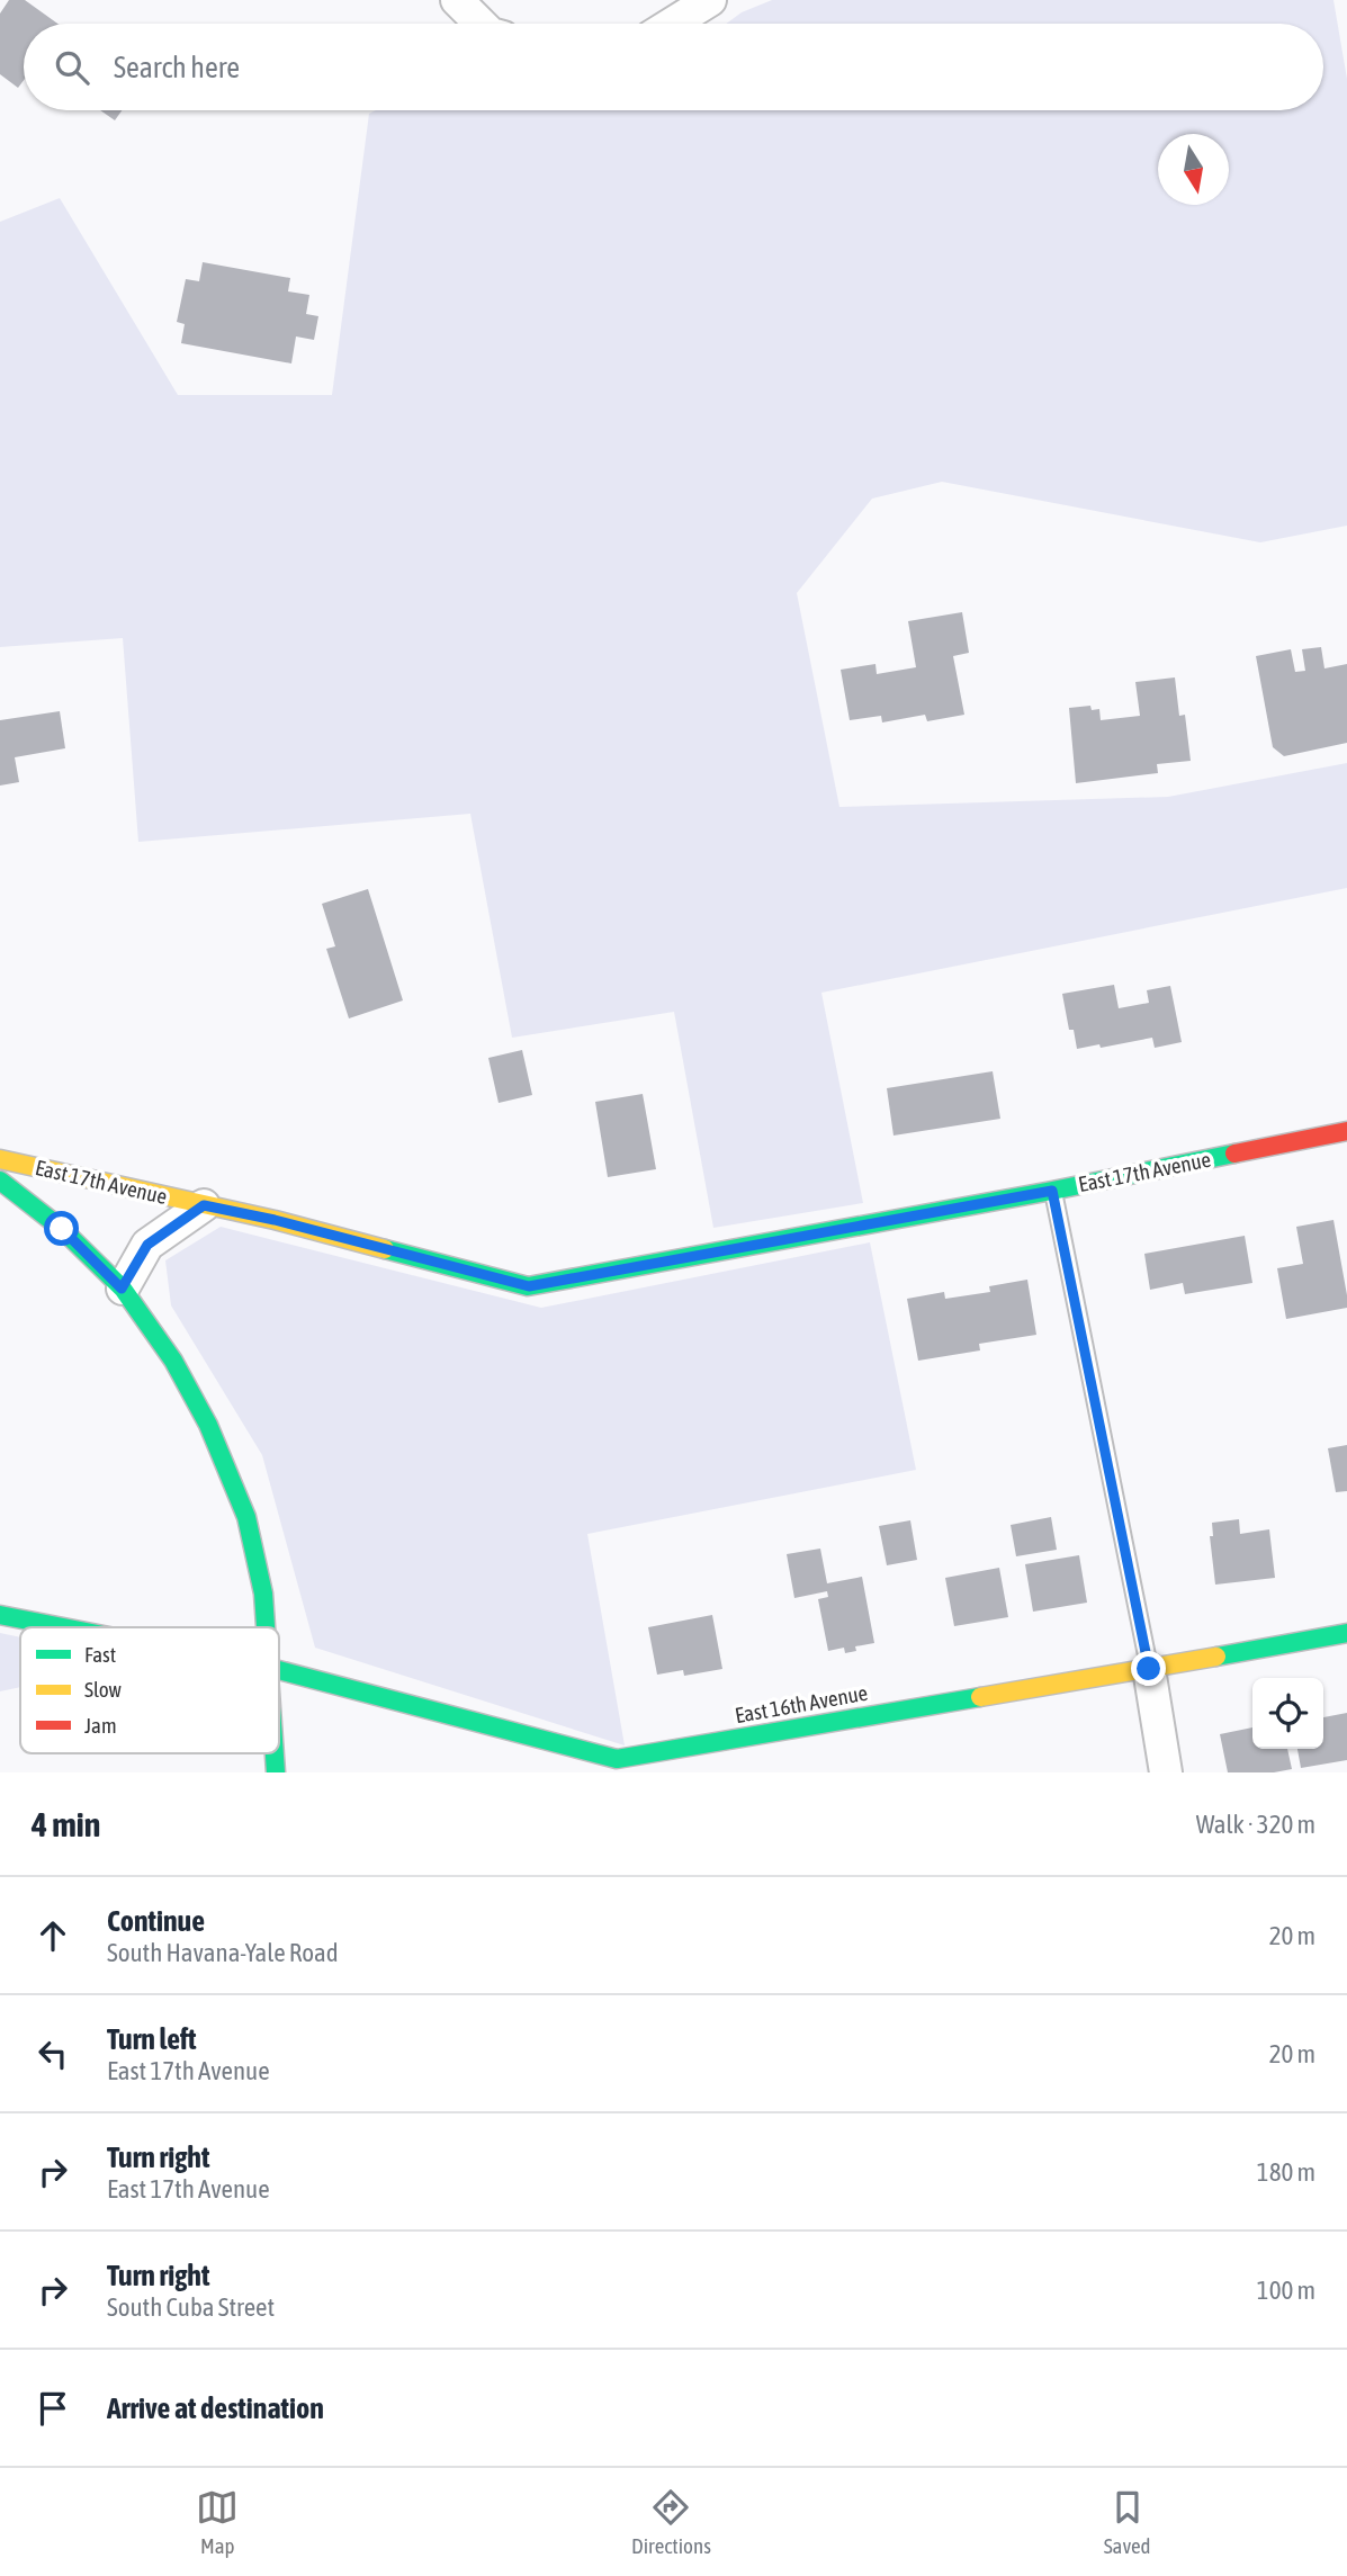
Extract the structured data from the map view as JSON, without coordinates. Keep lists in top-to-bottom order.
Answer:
{
  "streets": {
    "street": ["East 17th Avenue", "East 16th Avenue"]
  },
  "legend": ["Fast", "Slow", "Jam"],
  "north": "bottom",
  "page": {
    "search": "Search here",
    "heading": ["4 min", "Walk · 320 m"],
    "list": [
      ["Continue", "South Havana-Yale Road", "20 m"],
      ["Turn left", "East 17th Avenue", "20 m"],
      ["Turn right", "East 17th Avenue", "180 m"],
      ["Turn right", "South Cuba Street", "100 m"],
      "Arrive at destination"
    ],
    "nav": ["Map", "Directions", "Saved"]
  }
}
